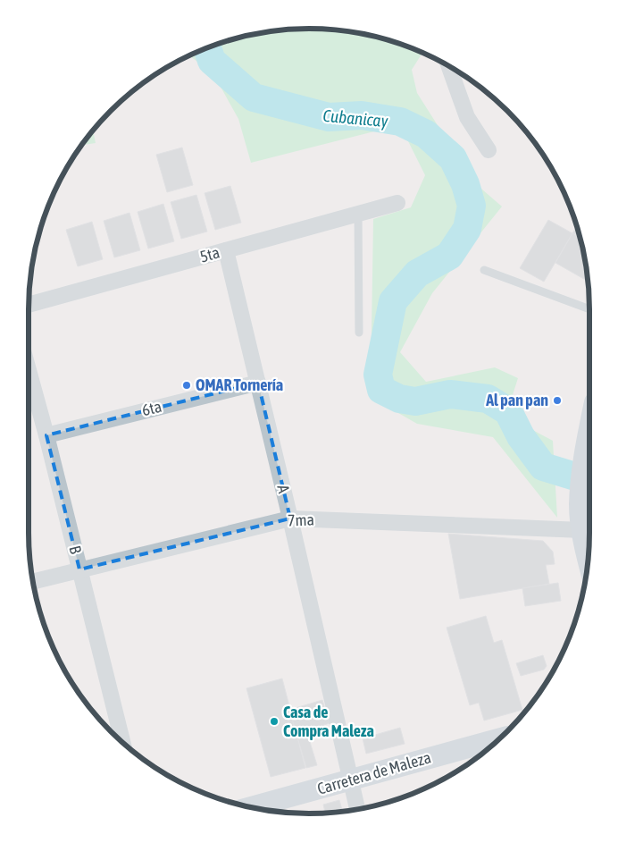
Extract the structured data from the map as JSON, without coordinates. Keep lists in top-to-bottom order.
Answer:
{
  "streets": {
    "main road": ["Carretera de Maleza"],
    "street": [
      "5ta",
      "6ta",
      "A",
      "7ma",
      "B"
    ]
  },
  "crossings": [
    ["5ta", "A"],
    ["6ta", "A"],
    ["6ta", "B"],
    ["A", "7ma"],
    ["A", "Carretera de Maleza"],
    ["7ma", "B"]
  ],
  "water": ["Cubanicay"],
  "places": ["OMAR Tornería", "Al pan pan", "Casa de Compra Maleza"]
}
